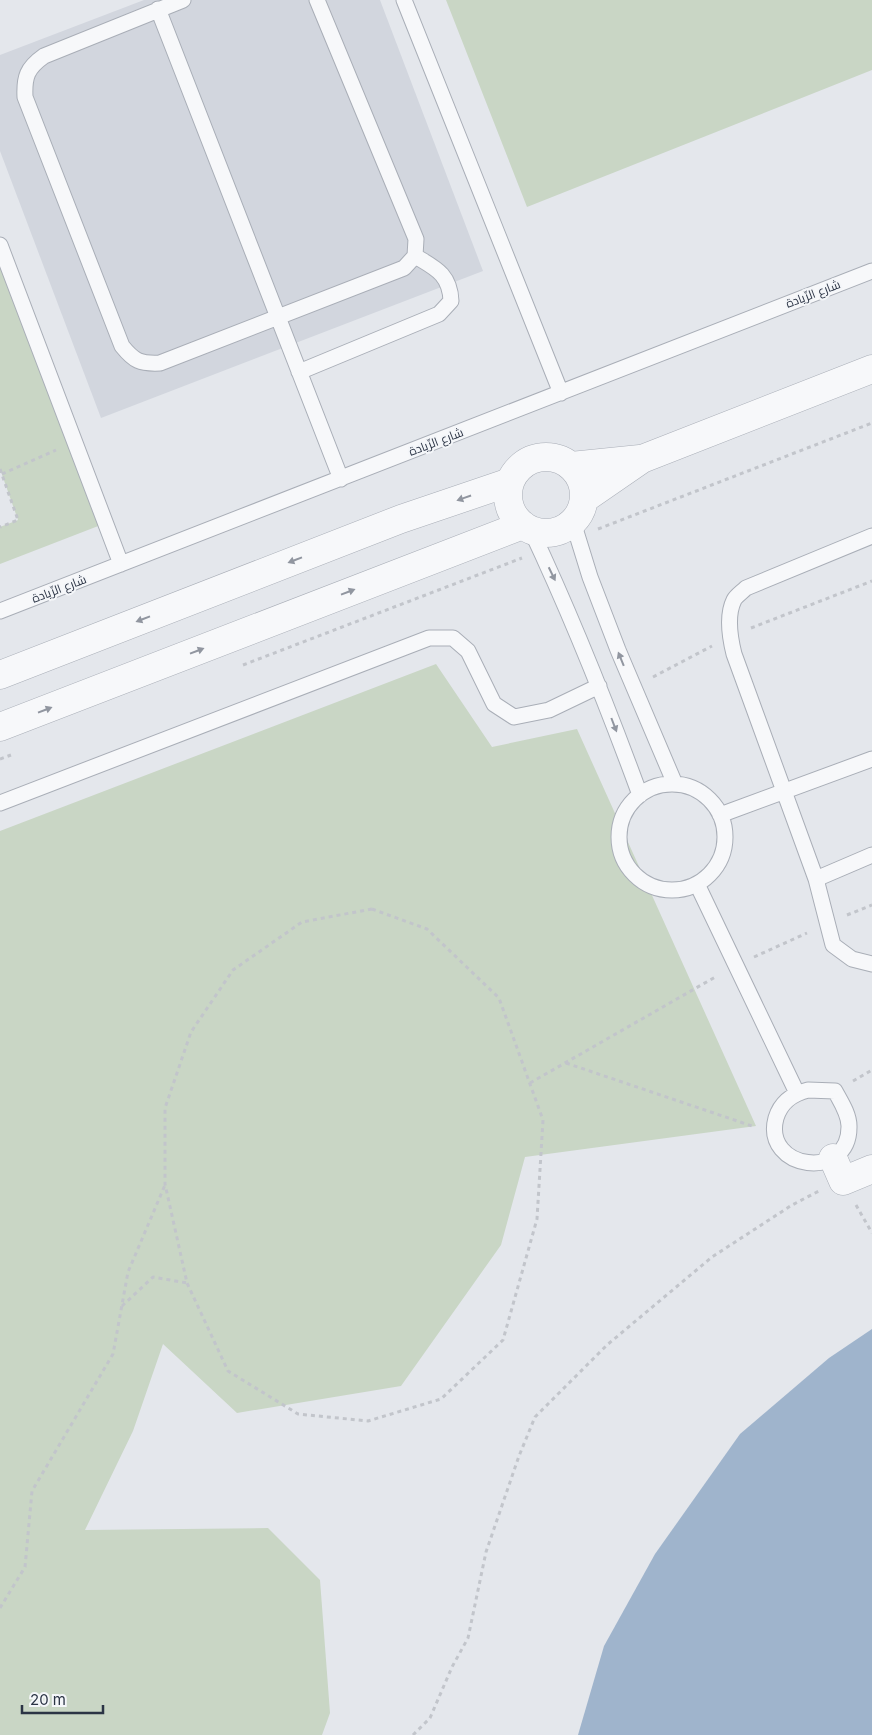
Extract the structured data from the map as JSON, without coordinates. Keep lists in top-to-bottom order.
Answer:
{
  "streets": {
    "lane": ["شارع الرِّيادة"]
  },
  "scale_bar": "20 m"
}
